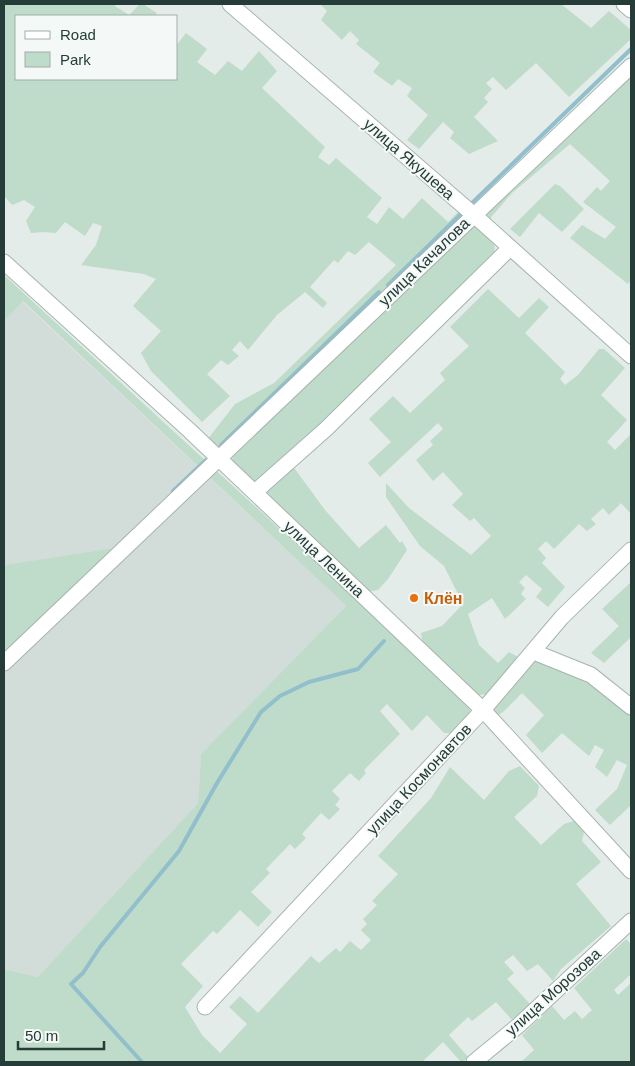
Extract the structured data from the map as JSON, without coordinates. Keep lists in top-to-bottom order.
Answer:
{
  "streets": {
    "street": [
      "улица Якушева",
      "улица Качалова",
      "улица Ленина",
      "улица Космонавтов",
      "улица Морозова"
    ]
  },
  "crossings": [
    ["улица Якушева", "улица Качалова"],
    ["улица Качалова", "улица Ленина"],
    ["улица Ленина", "улица Космонавтов"]
  ],
  "places": ["Клён"],
  "legend": ["Road", "Park"],
  "scale_bar": "50 m"
}
